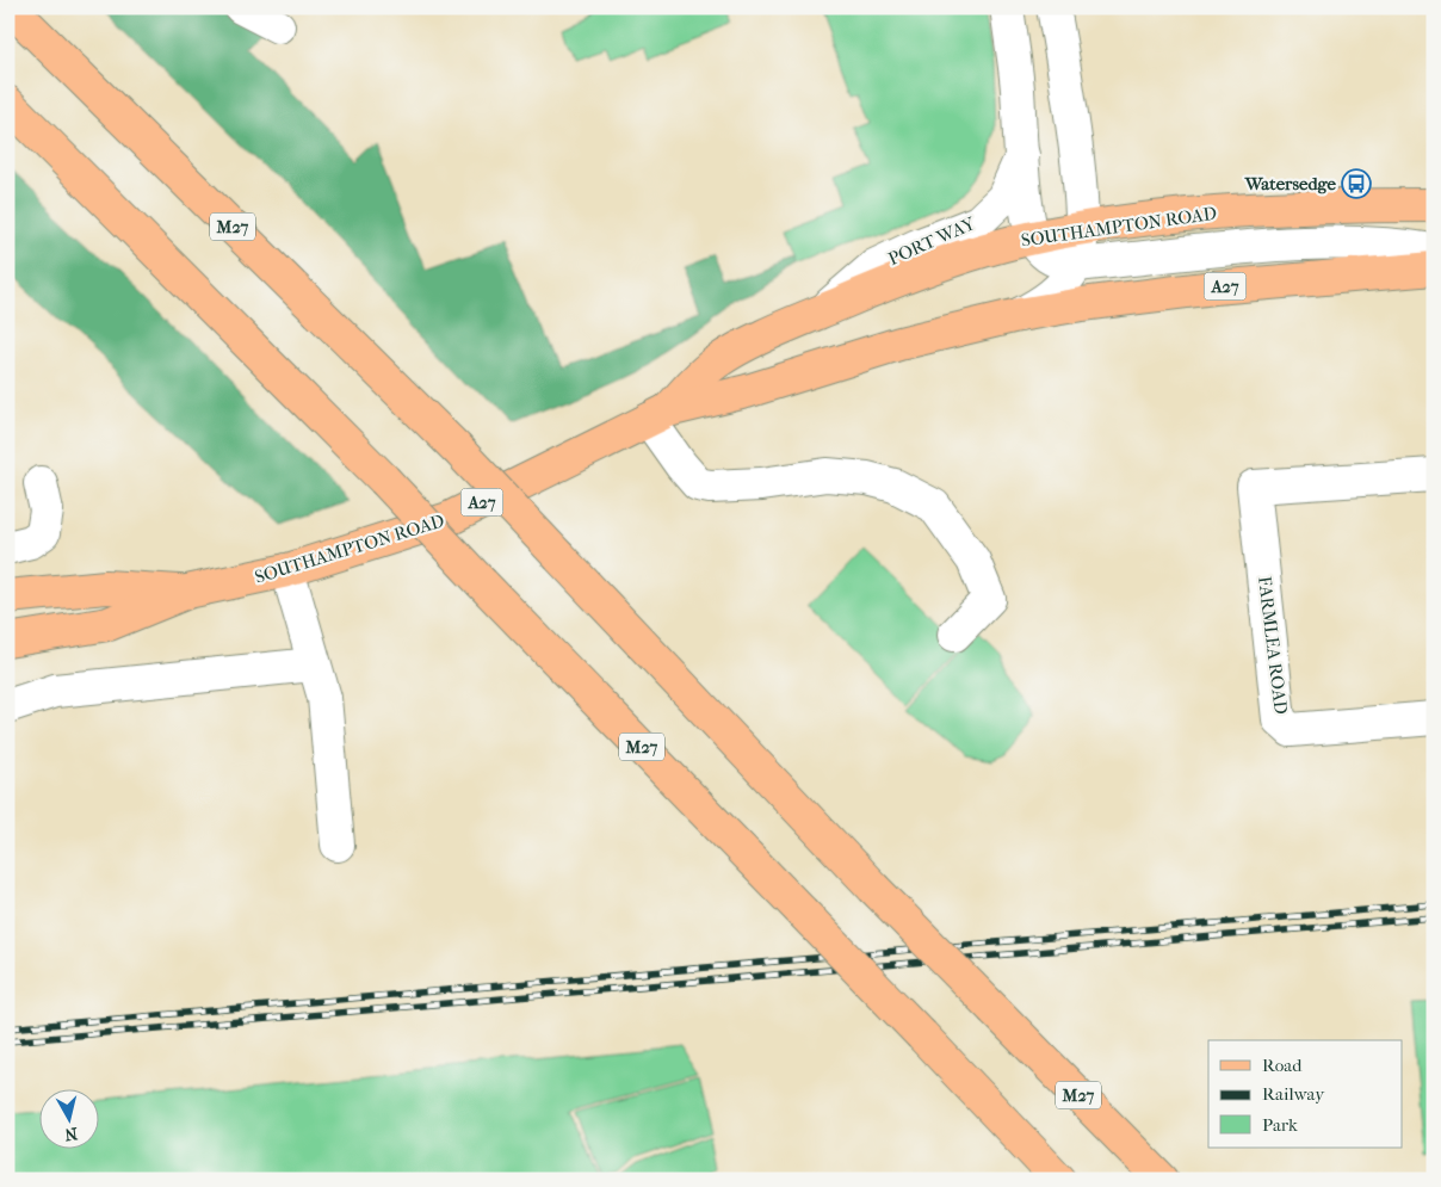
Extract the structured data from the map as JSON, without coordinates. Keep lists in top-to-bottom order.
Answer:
{
  "streets": {
    "main road": ["M27", "SOUTHAMPTON ROAD", "A27"],
    "street": ["PORT WAY", "FARMLEA ROAD"]
  },
  "crossings": [
    ["SOUTHAMPTON ROAD", "PORT WAY"]
  ],
  "places": {
    "bus stop": ["Watersedge"]
  },
  "legend": ["Road", "Railway", "Park"],
  "north": "bottom"
}
